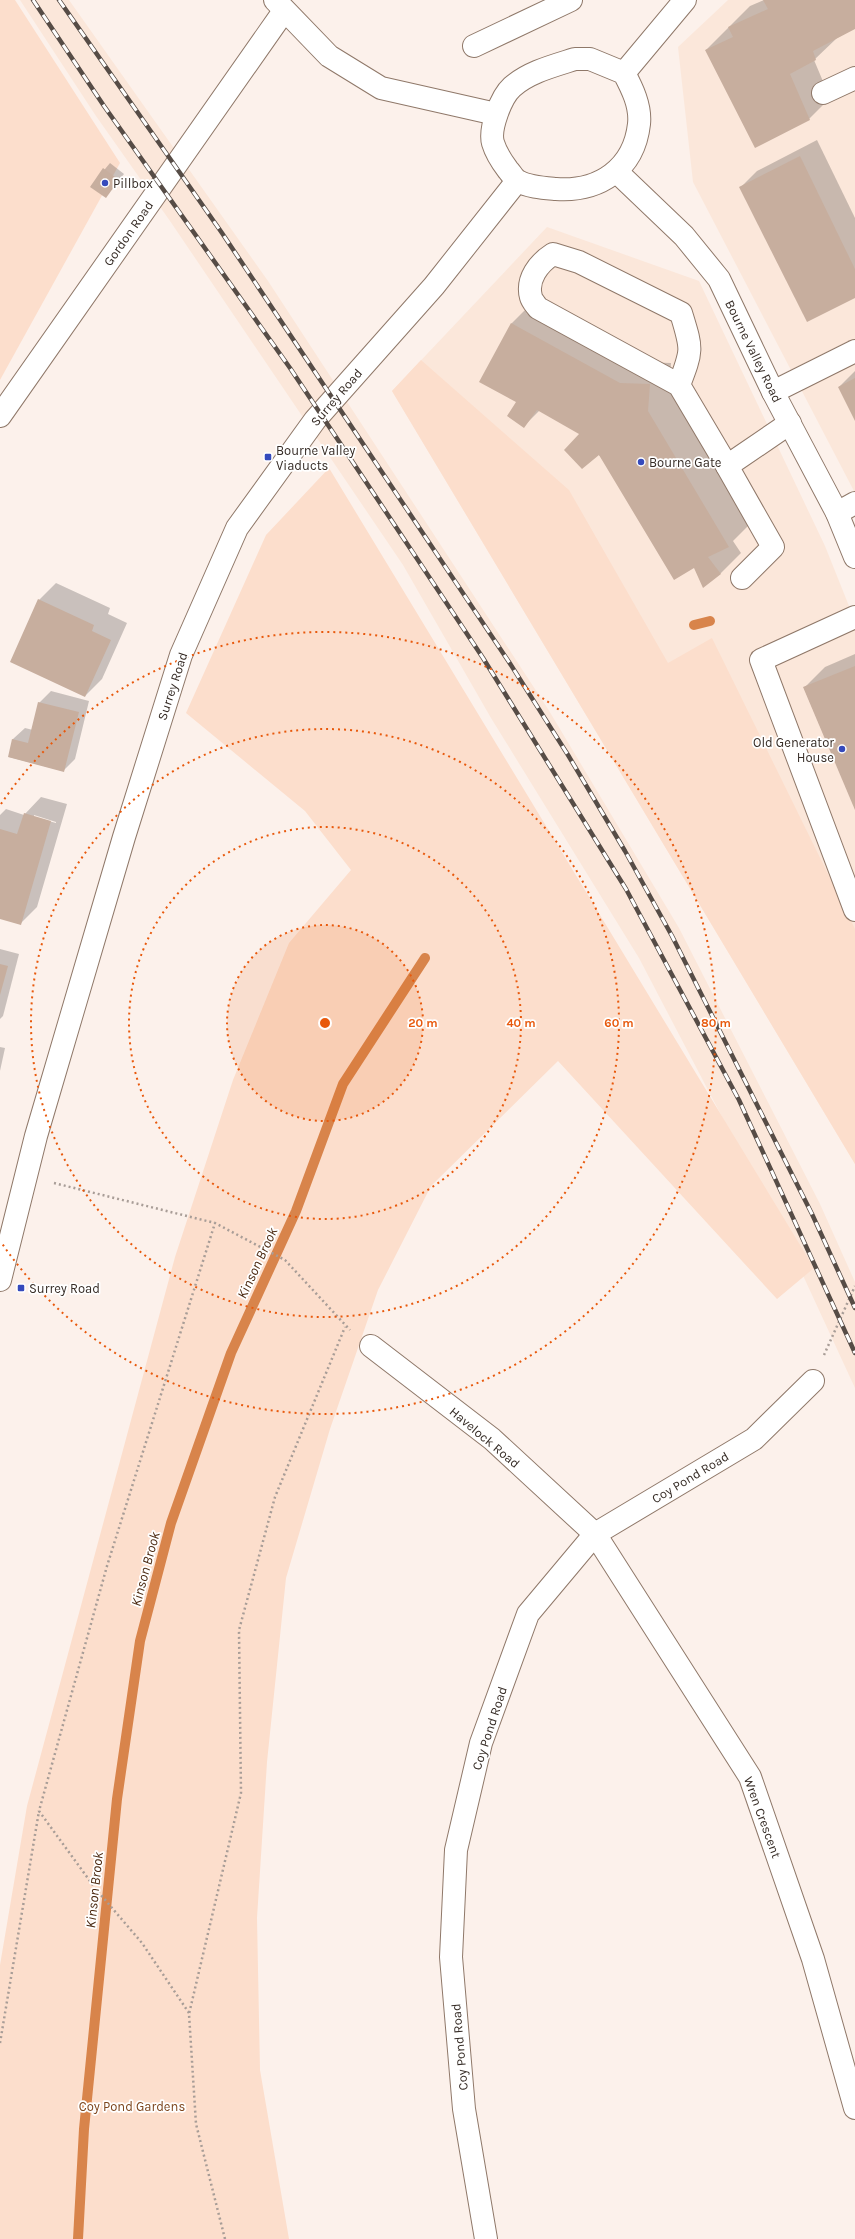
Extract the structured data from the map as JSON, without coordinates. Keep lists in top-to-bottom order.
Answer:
{
  "streets": {
    "street": [
      "Gordon Road",
      "Bourne Valley Road",
      "Surrey Road",
      "Havelock Road",
      "Coy Pond Road",
      "Wren Crescent"
    ]
  },
  "crossings": [
    ["Bourne Valley Road", "Surrey Road"],
    ["Havelock Road", "Coy Pond Road"],
    ["Havelock Road", "Wren Crescent"],
    ["Coy Pond Road", "Wren Crescent"]
  ],
  "water": ["Kinson Brook"],
  "parks": ["Coy Pond Gardens"],
  "places": {
    "other": ["Pillbox", "Bourne Gate", "Old Generator House"],
    "transit": ["Bourne Valley Viaducts", "Surrey Road"]
  },
  "rings": [
    "20 m",
    "40 m",
    "60 m",
    "80 m"
  ]
}
